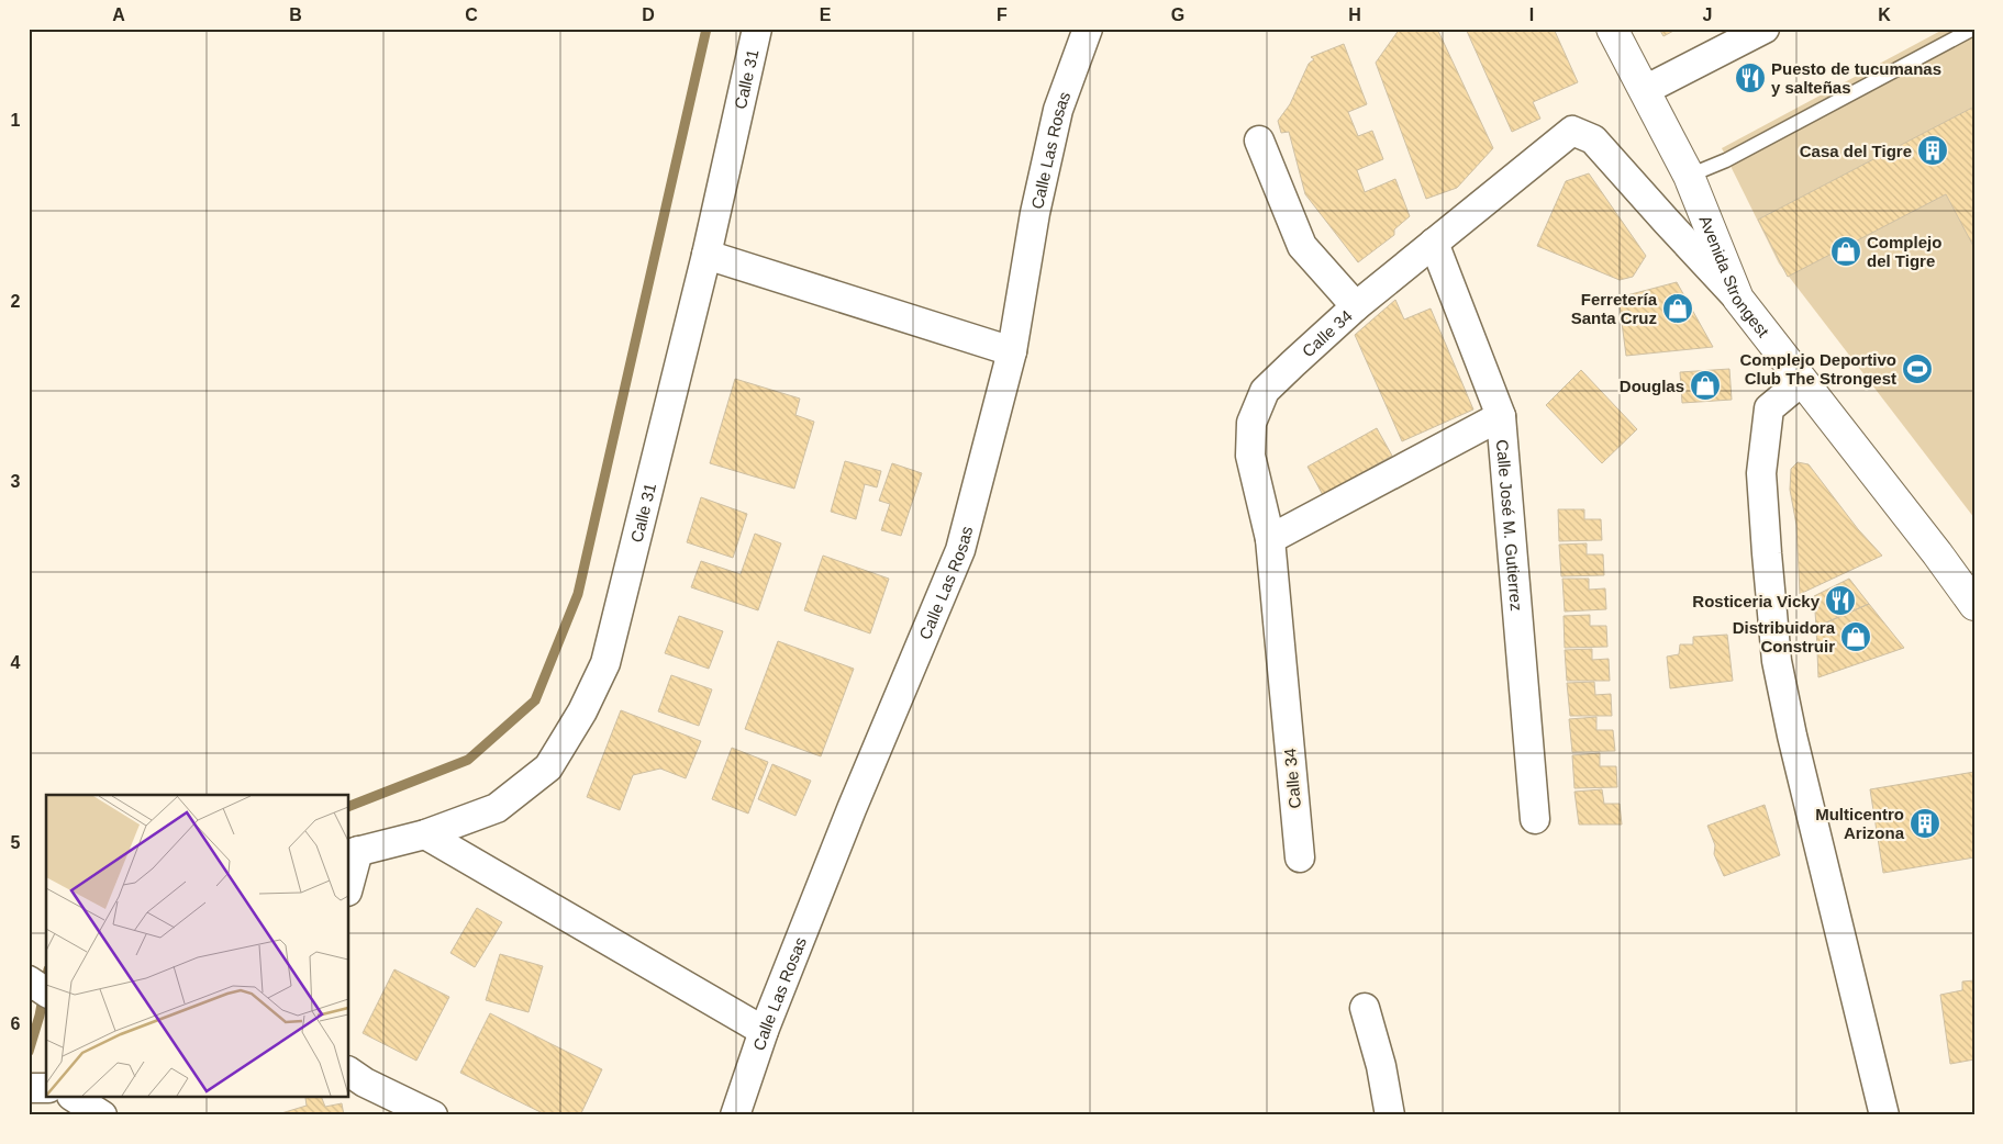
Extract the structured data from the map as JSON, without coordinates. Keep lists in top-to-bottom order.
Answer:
{
  "streets": {
    "main road": ["Avenida Strongest"],
    "street": [
      "Calle 31",
      "Calle Las Rosas",
      "Calle 34",
      "Calle José M. Gutierrez"
    ]
  },
  "crossings": [
    ["Avenida Strongest", "Calle 34"],
    ["Calle 34", "Calle José M. Gutierrez"]
  ],
  "places": {
    "restaurant": ["Puesto de tucumanas y salteñas", "Rosticeria Vicky"],
    "building": ["Casa del Tigre", "Multicentro Arizona"],
    "shop": [
      "Complejo del Tigre",
      "Ferretería Santa Cruz",
      "Douglas",
      "Distribuidora Construir"
    ],
    "sports": ["Complejo Deportivo Club The Strongest"]
  },
  "grid": {
    "columns": [
      "A",
      "B",
      "C",
      "D",
      "E",
      "F",
      "G",
      "H",
      "I",
      "J",
      "K"
    ],
    "rows": [
      "1",
      "2",
      "3",
      "4",
      "5",
      "6"
    ]
  }
}
